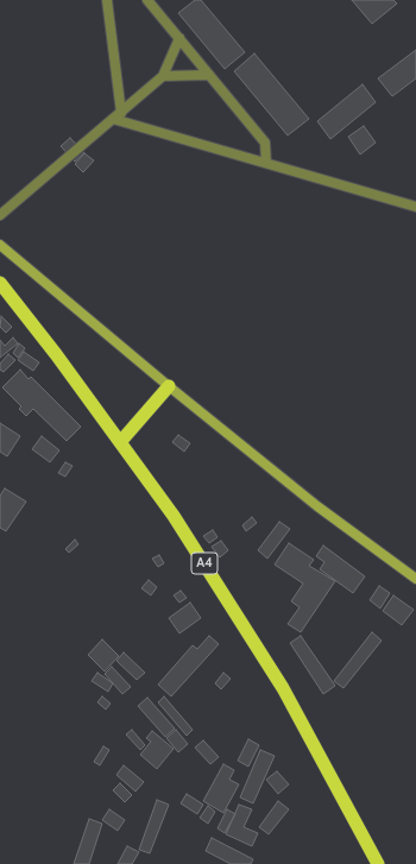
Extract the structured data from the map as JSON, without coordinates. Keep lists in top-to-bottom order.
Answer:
{
  "streets": {
    "highway": ["A4"]
  }
}
